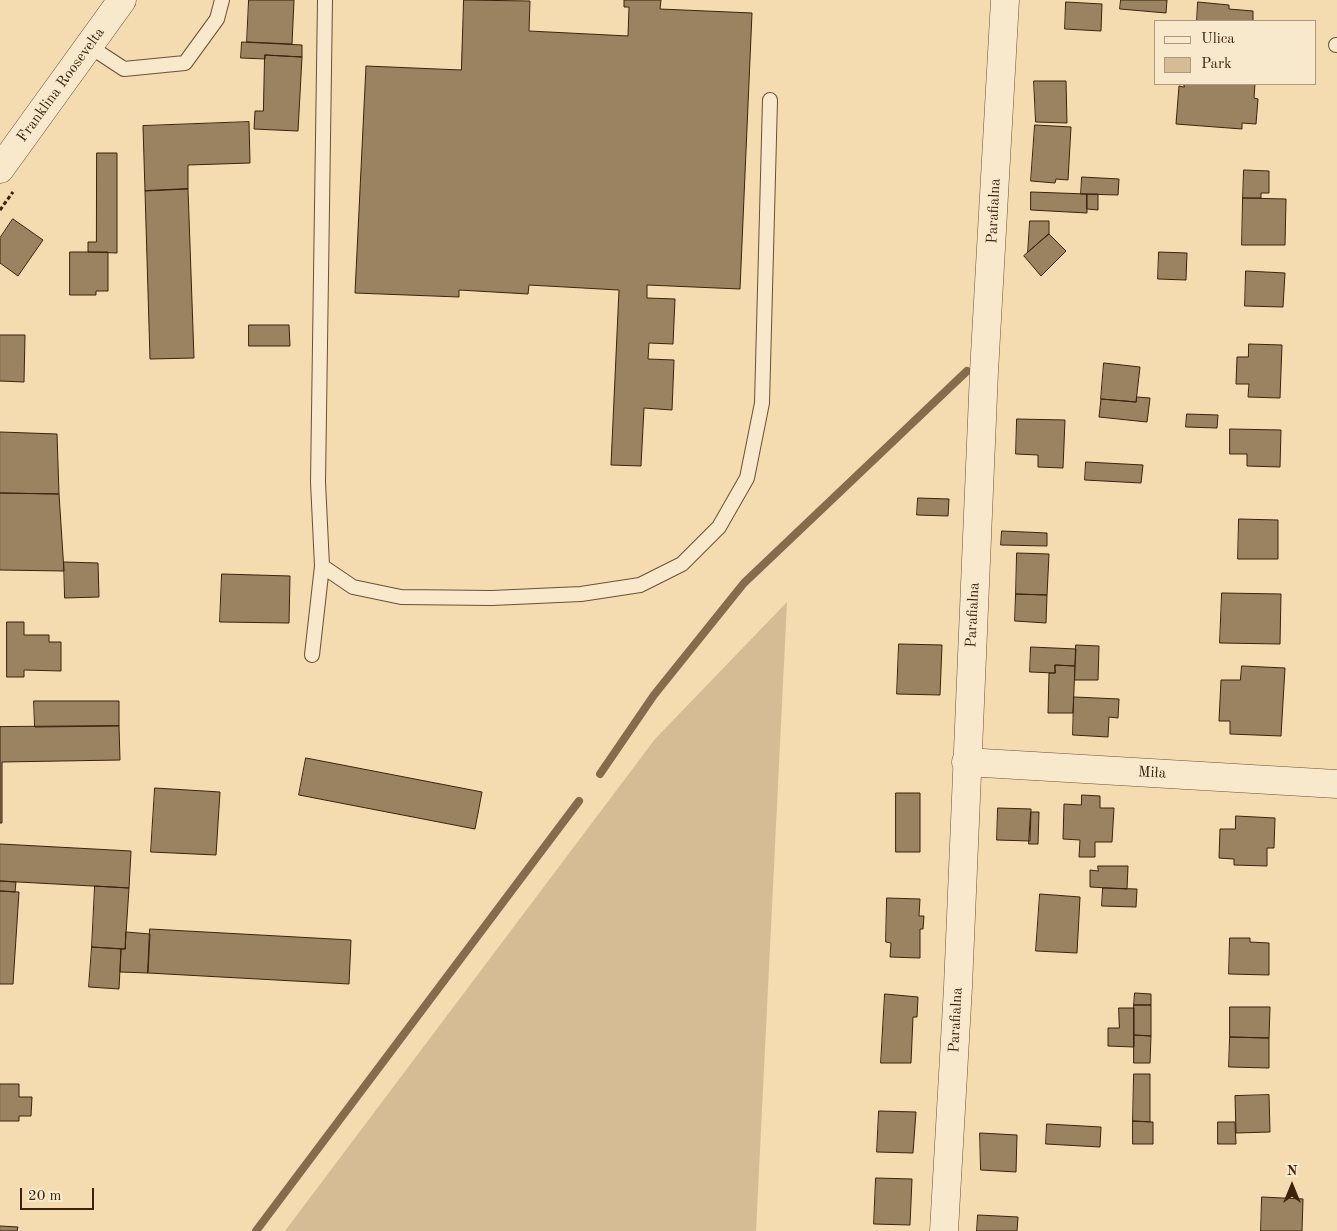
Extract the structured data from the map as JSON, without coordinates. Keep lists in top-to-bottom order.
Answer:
{
  "streets": {
    "street": ["Franklina Roosevelta", "Parafialna", "Miła"]
  },
  "crossings": [
    ["Parafialna", "Miła"]
  ],
  "legend": ["Ulica", "Park"],
  "scale_bar": "20 m",
  "north": "top"
}
